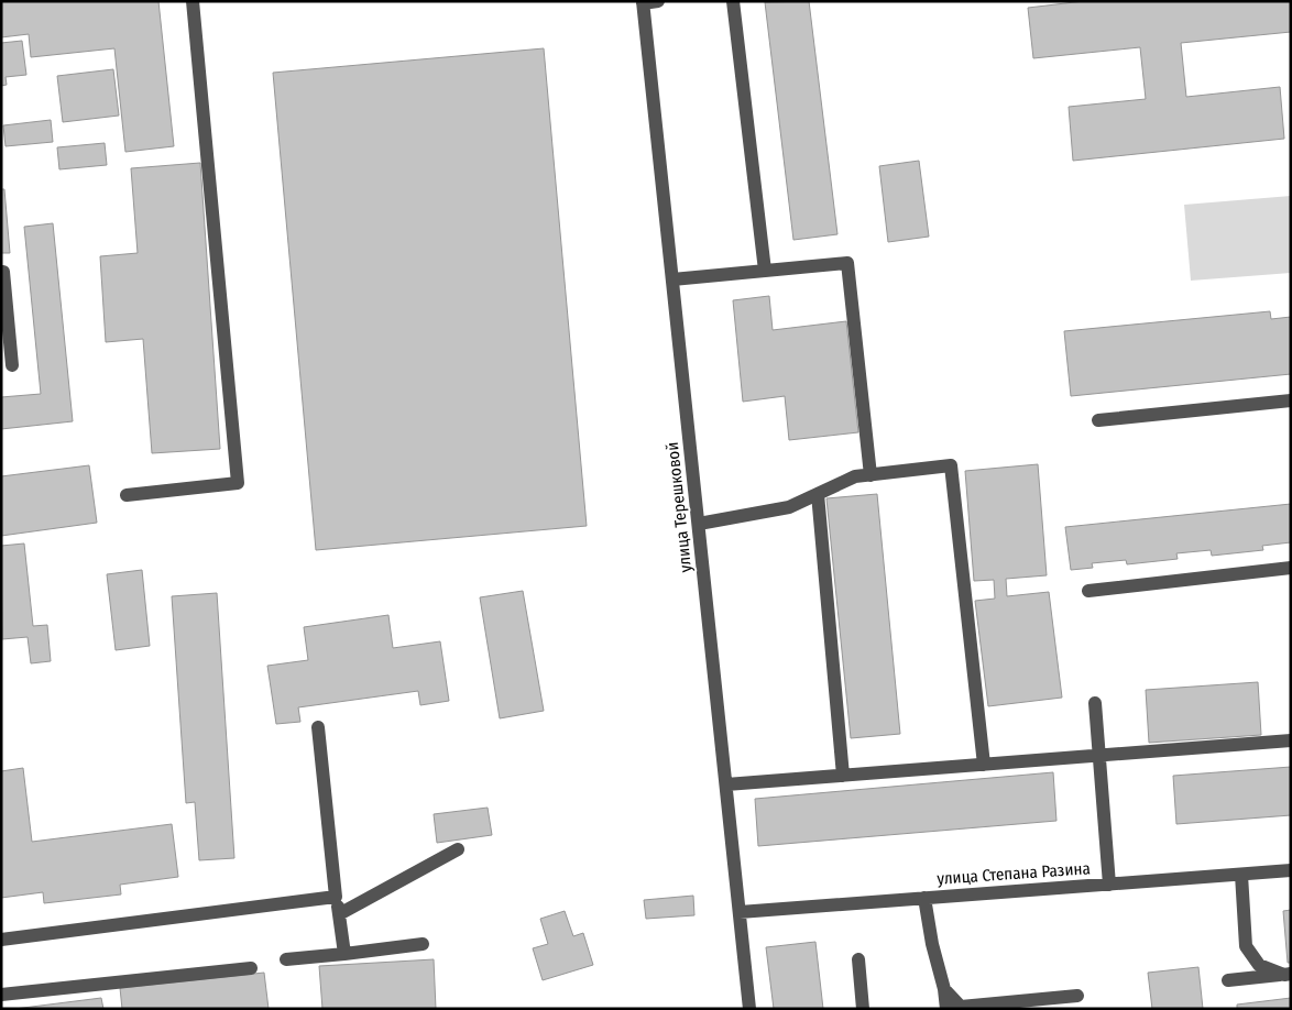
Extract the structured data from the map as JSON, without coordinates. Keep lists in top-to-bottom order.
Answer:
{
  "streets": {
    "street": ["улица Терешковой", "улица Степана Разина"]
  },
  "crossings": [
    ["улица Терешковой", "улица Степана Разина"]
  ]
}
